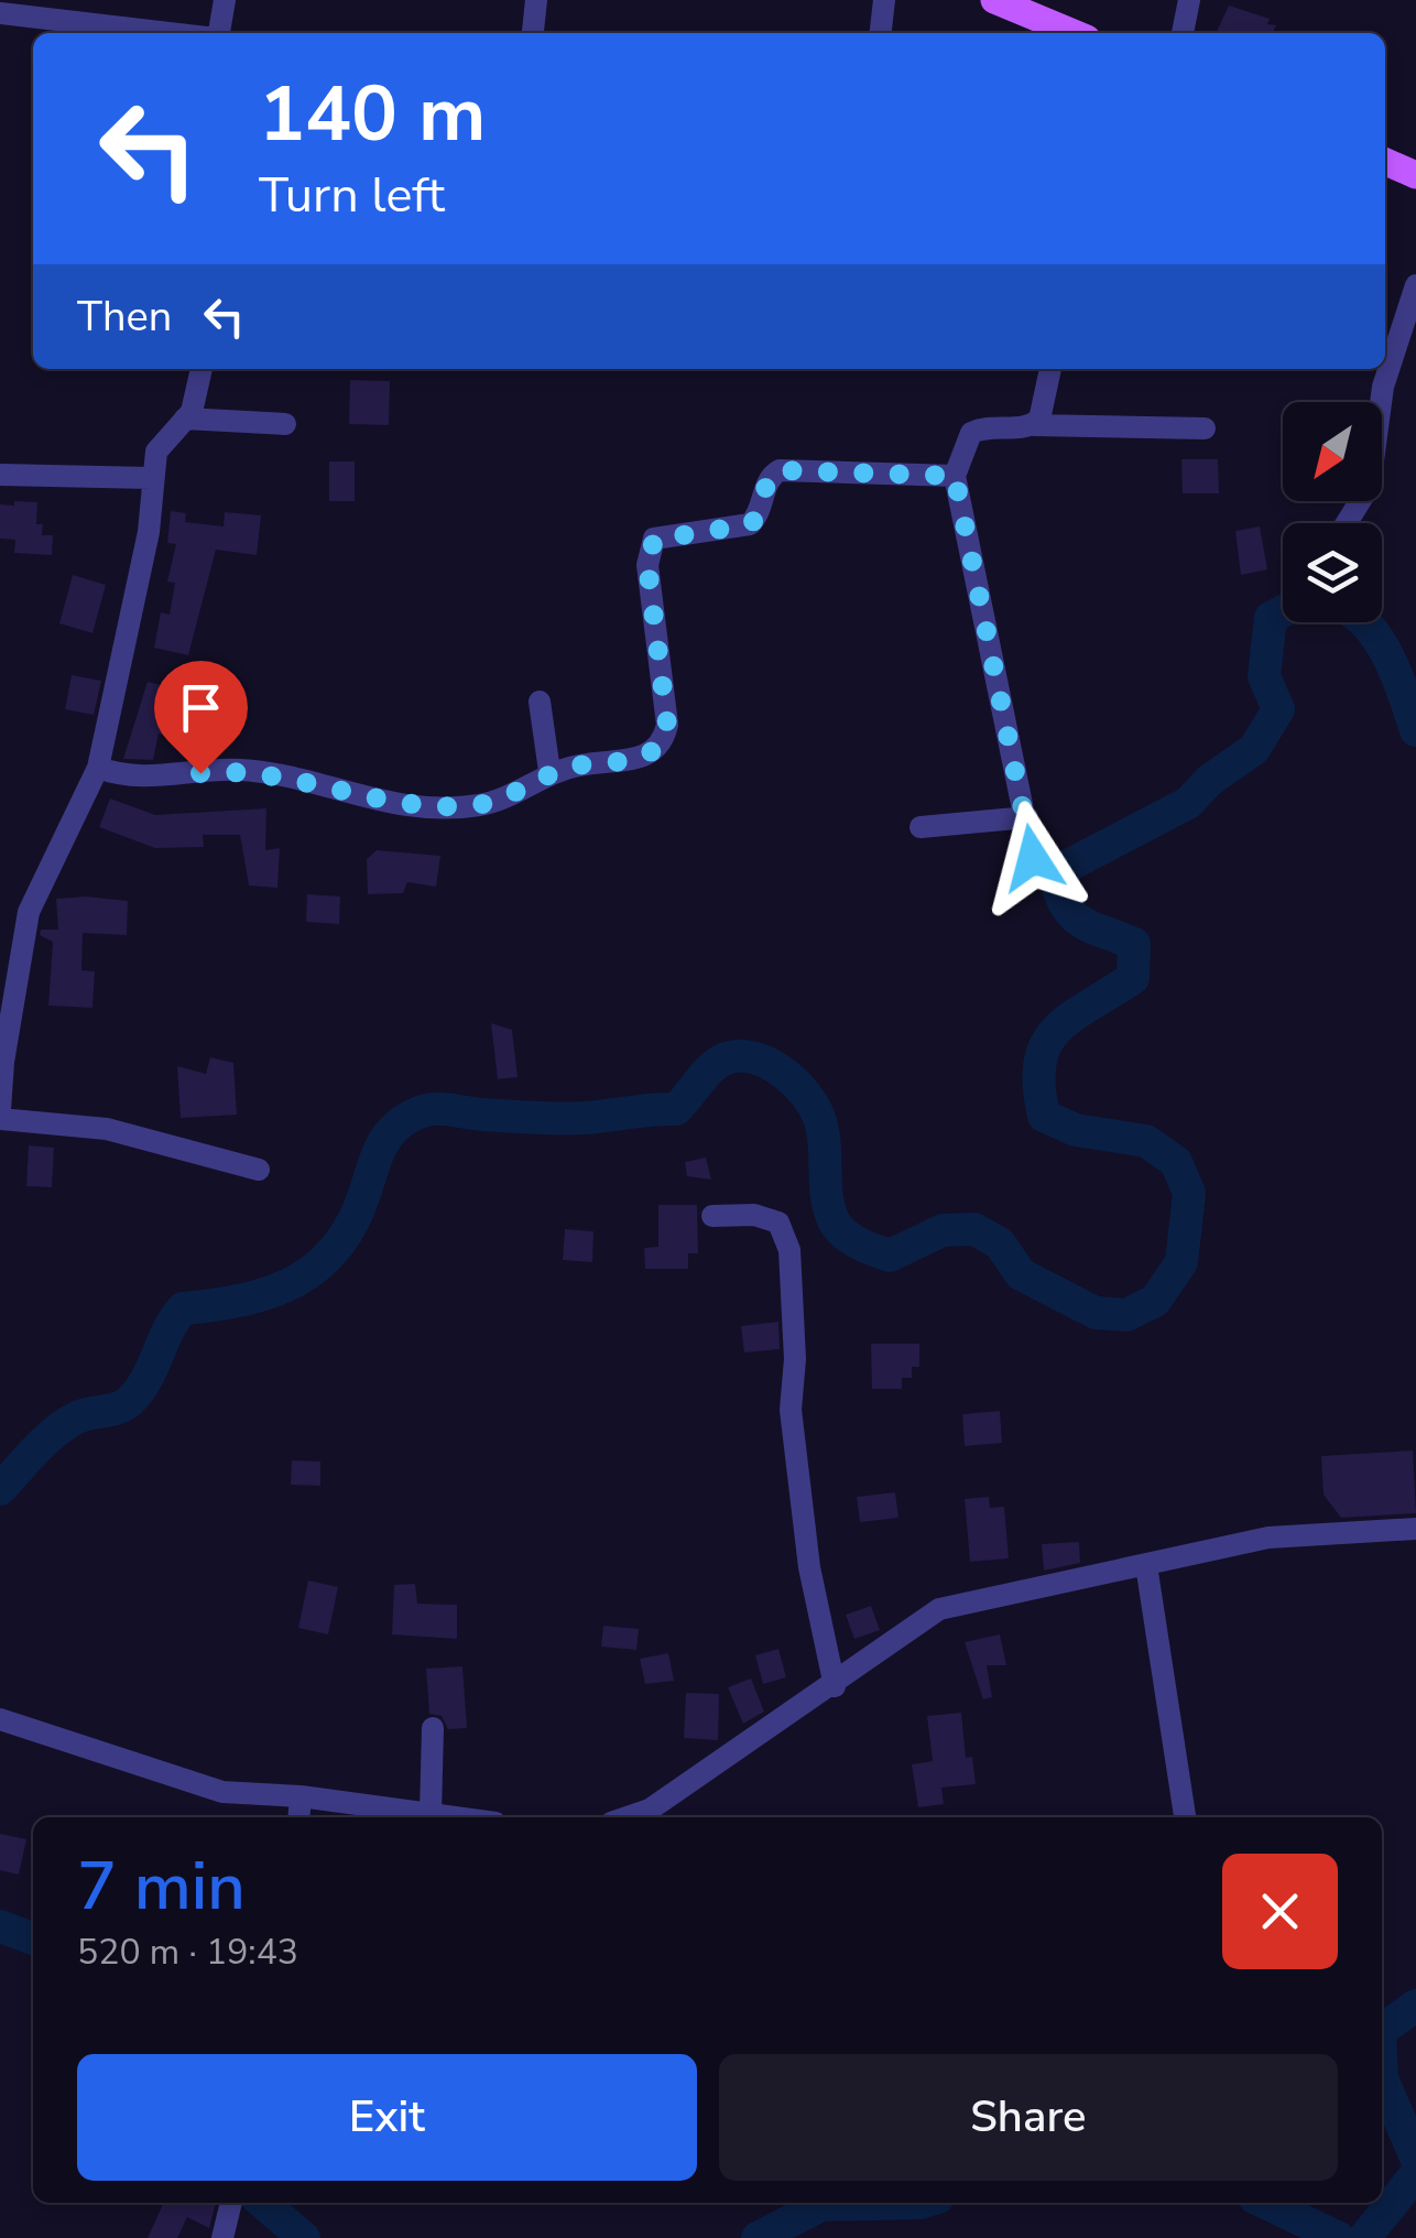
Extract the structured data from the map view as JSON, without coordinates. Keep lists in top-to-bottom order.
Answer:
{
  "north": "bottom left",
  "page": {
    "turn": ["140 m", "Turn left"],
    "then": "Then",
    "heading": ["7 min", "520 m · 19:43"],
    "buttons": ["Exit", "Share"]
  }
}
